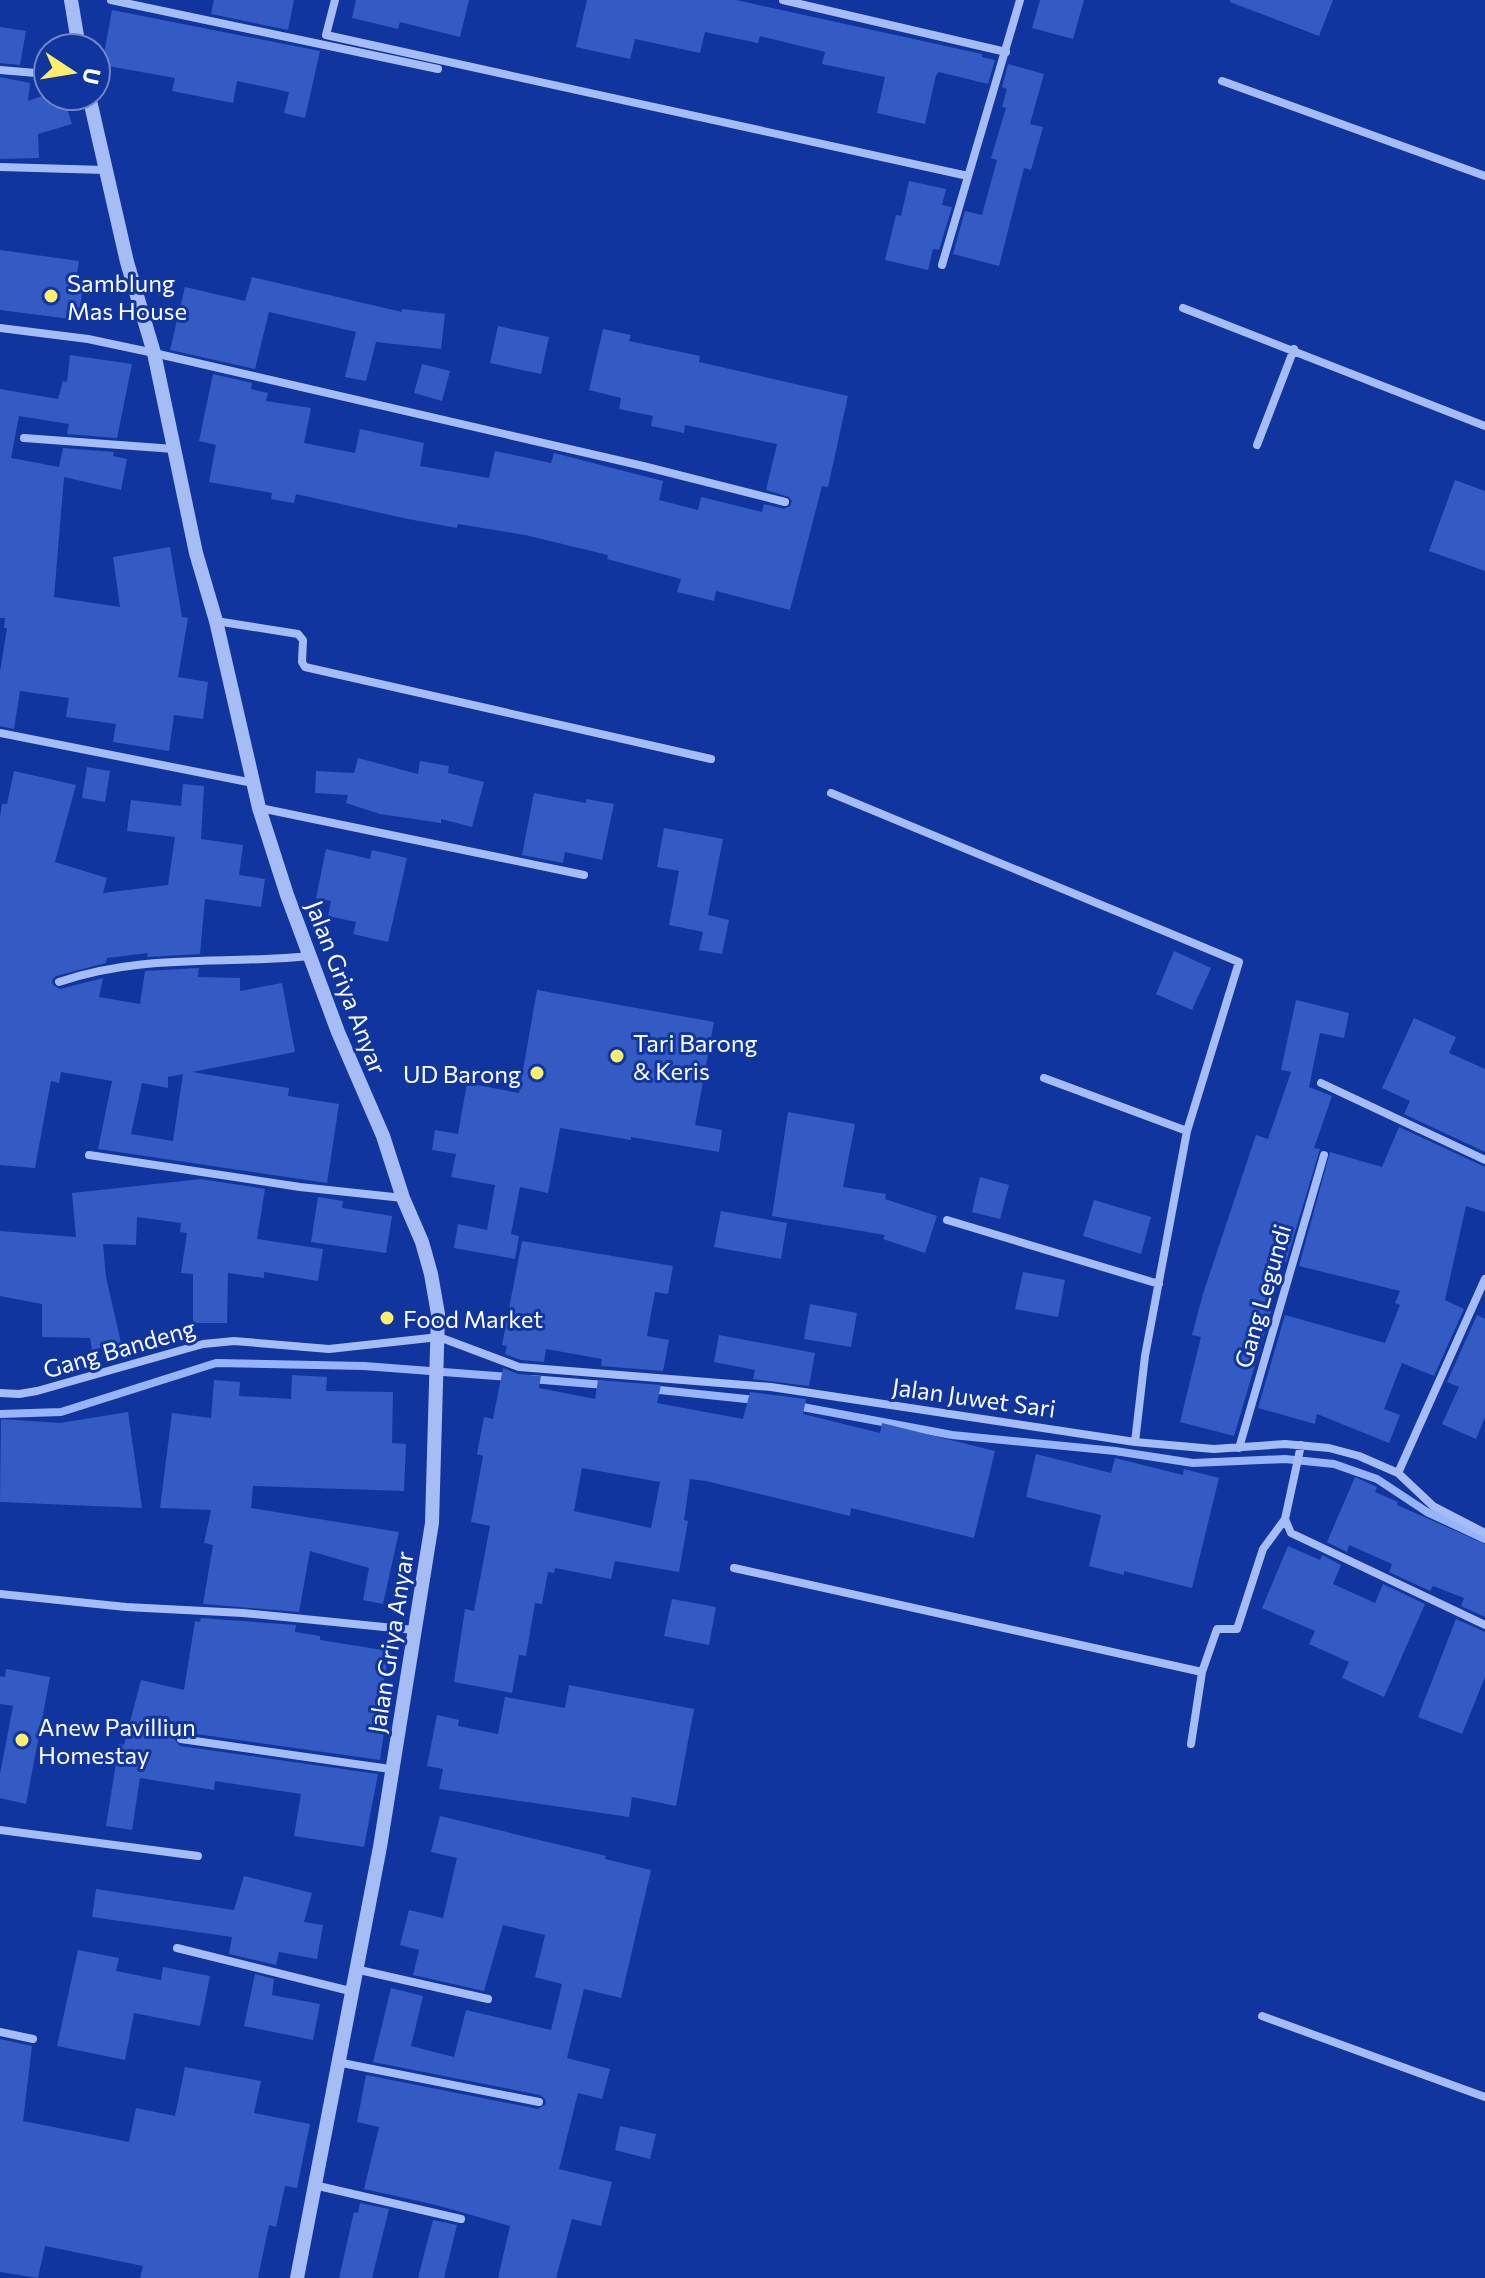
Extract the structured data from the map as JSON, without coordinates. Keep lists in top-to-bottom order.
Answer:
{
  "streets": {
    "street": [
      "Jalan Griya Anyar",
      "Gang Legundi",
      "Gang Bandeng",
      "Jalan Juwet Sari"
    ]
  },
  "crossings": [
    ["Jalan Griya Anyar", "Gang Bandeng"],
    ["Jalan Griya Anyar", "Jalan Juwet Sari"],
    ["Gang Legundi", "Jalan Juwet Sari"],
    ["Gang Bandeng", "Jalan Juwet Sari"]
  ],
  "places": [
    "Samblung Mas House",
    "Tari Barong & Keris",
    "UD Barong",
    "Food Market",
    "Anew Pavilliun Homestay"
  ],
  "north": "right"
}
